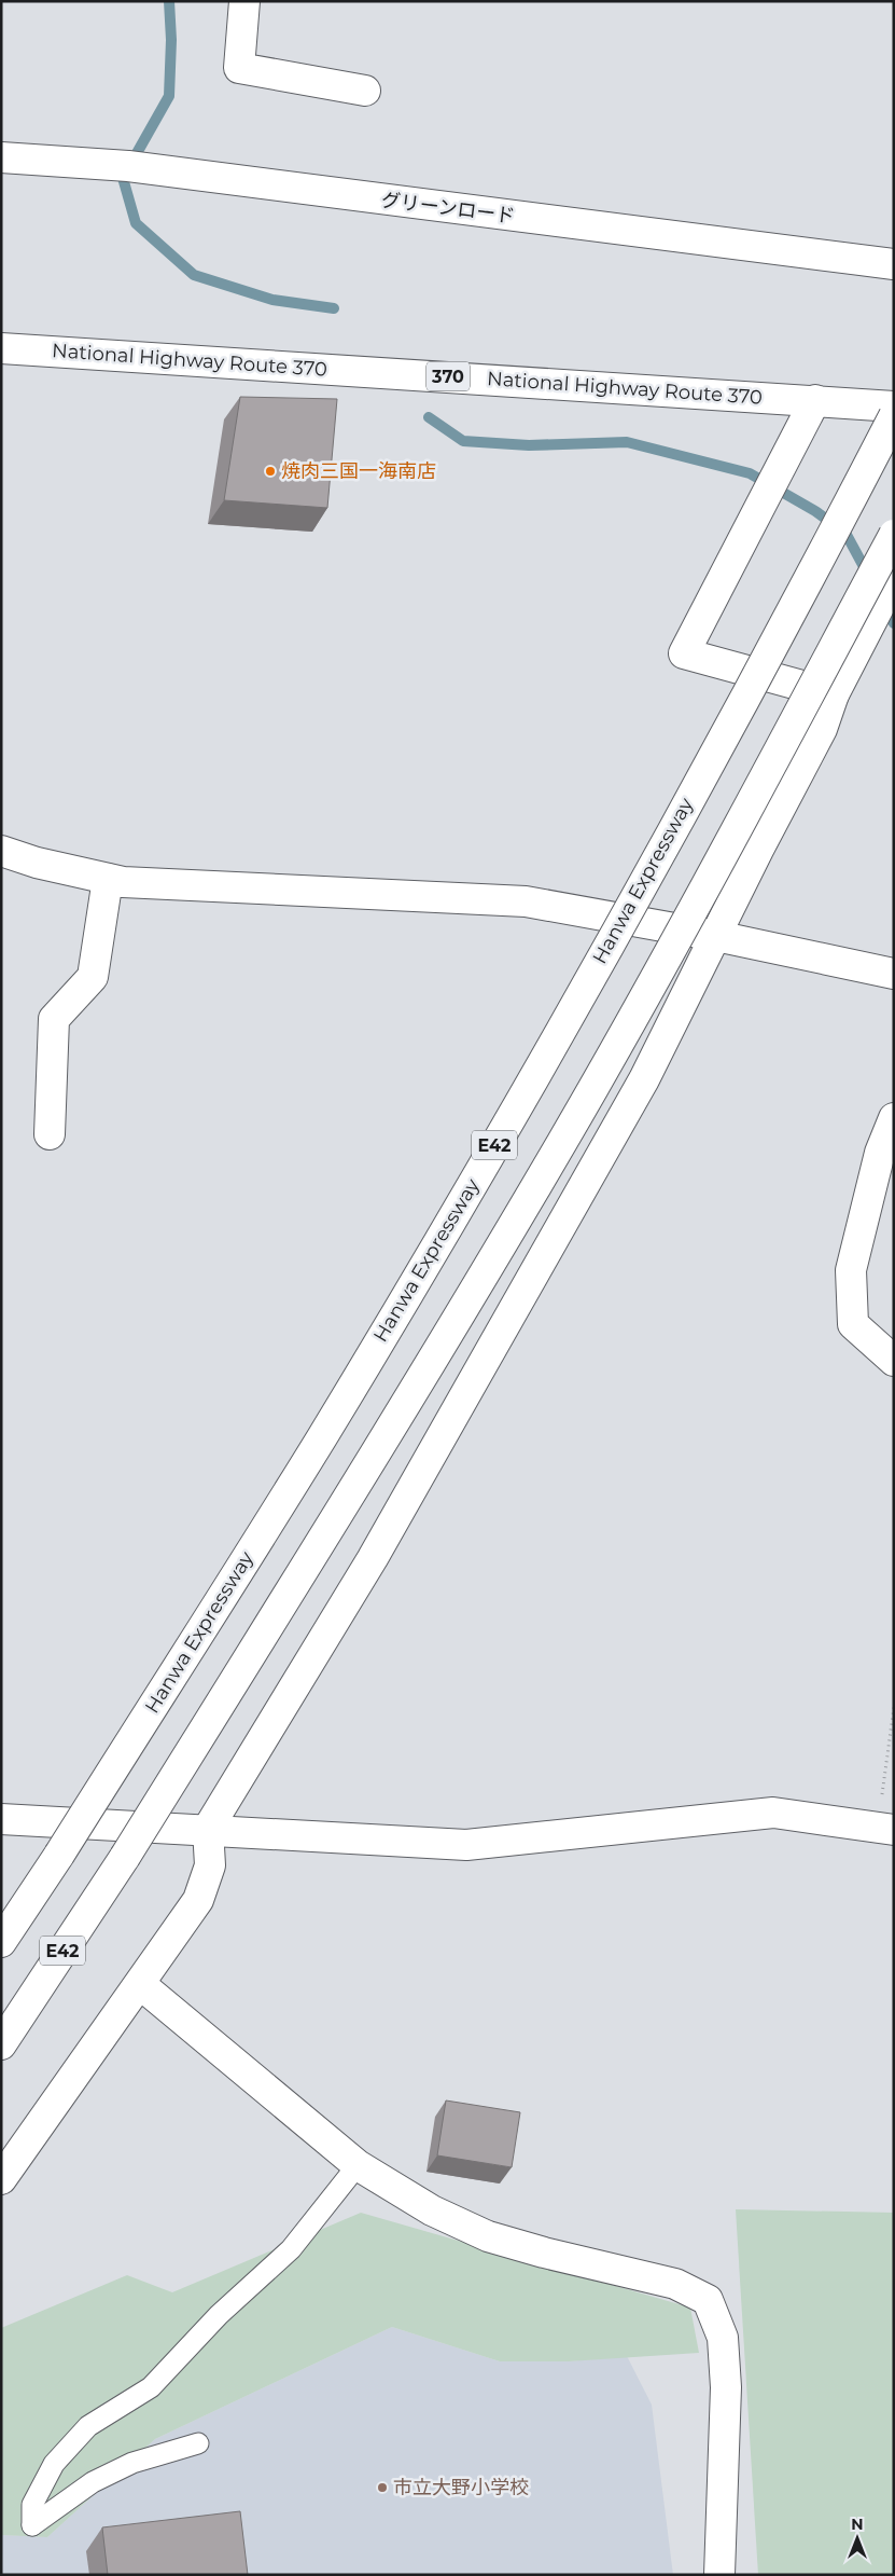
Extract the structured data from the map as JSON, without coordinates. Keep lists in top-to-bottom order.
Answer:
{
  "streets": {
    "main road": [
      "グリーンロード",
      "National Highway Route 370",
      "370",
      "Hanwa Expressway",
      "E42"
    ]
  },
  "places": ["焼肉三国一海南店", "市立大野小学校"],
  "north": "top"
}
